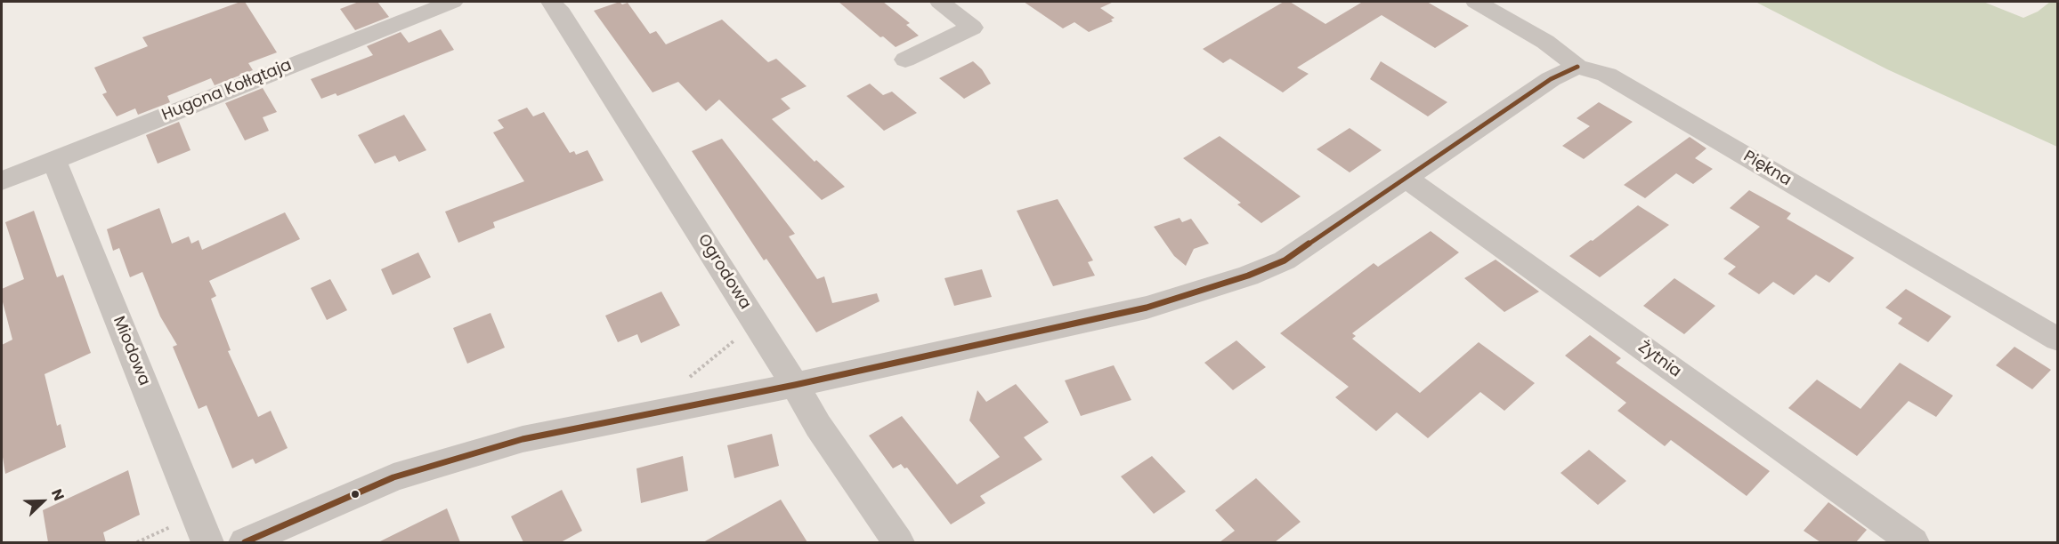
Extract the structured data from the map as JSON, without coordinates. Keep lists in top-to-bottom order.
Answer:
{
  "streets": {
    "street": [
      "Hugona Kołłątaja",
      "Piękna",
      "Ogrodowa",
      "Miodowa",
      "Żytnia"
    ]
  },
  "crossings": [
    ["Hugona Kołłątaja", "Miodowa"]
  ],
  "north": "top right"
}
